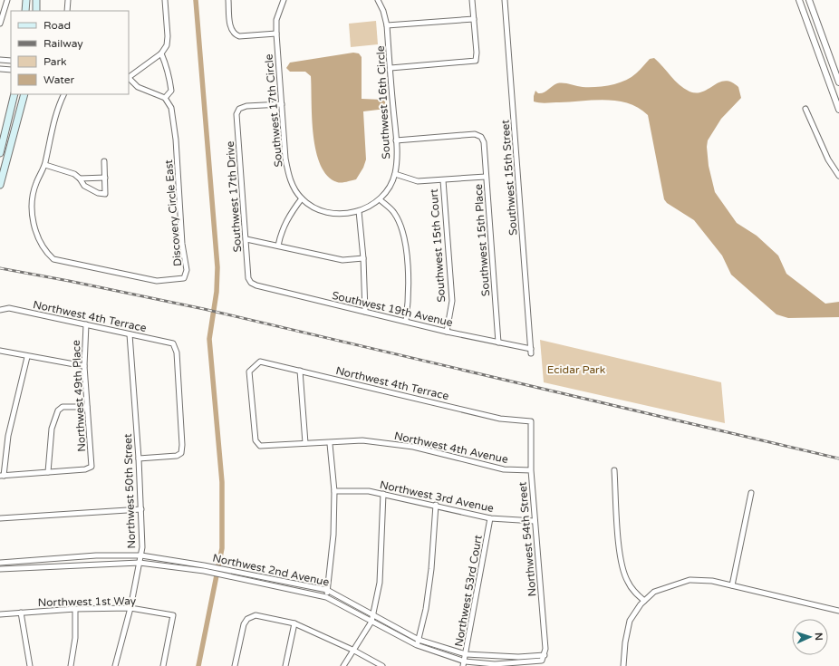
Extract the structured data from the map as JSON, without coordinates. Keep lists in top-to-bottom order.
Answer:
{
  "streets": {
    "street": [
      "Southwest 16th Circle",
      "Southwest 17th Circle",
      "Southwest 15th Street",
      "Southwest 17th Drive",
      "Discovery Circle East",
      "Southwest 15th Place",
      "Southwest 15th Court",
      "Southwest 19th Avenue",
      "Northwest 4th Terrace",
      "Northwest 49th Place",
      "Northwest 4th Avenue",
      "Northwest 50th Street",
      "Northwest 3rd Avenue",
      "Northwest 54th Street",
      "Northwest 2nd Avenue",
      "Northwest 53rd Court",
      "Northwest 1st Way"
    ]
  },
  "crossings": [
    ["Southwest 16th Circle", "Southwest 17th Circle"],
    ["Southwest 16th Circle", "Southwest 15th Place"],
    ["Southwest 17th Circle", "Southwest 17th Drive"],
    ["Southwest 15th Street", "Southwest 19th Avenue"],
    ["Southwest 17th Drive", "Southwest 19th Avenue"],
    ["Southwest 15th Place", "Southwest 19th Avenue"],
    ["Southwest 15th Court", "Southwest 19th Avenue"],
    ["Northwest 4th Terrace", "Northwest 49th Place"],
    ["Northwest 4th Terrace", "Northwest 4th Avenue"],
    ["Northwest 4th Terrace", "Northwest 50th Street"],
    ["Northwest 4th Terrace", "Northwest 54th Street"],
    ["Northwest 4th Avenue", "Northwest 54th Street"],
    ["Northwest 50th Street", "Northwest 2nd Avenue"],
    ["Northwest 50th Street", "Northwest 1st Way"],
    ["Northwest 3rd Avenue", "Northwest 54th Street"],
    ["Northwest 3rd Avenue", "Northwest 53rd Court"],
    ["Northwest 54th Street", "Northwest 2nd Avenue"],
    ["Northwest 2nd Avenue", "Northwest 53rd Court"]
  ],
  "parks": ["Ecidar Park"],
  "legend": [
    "Road",
    "Railway",
    "Park",
    "Water"
  ],
  "north": "right"
}
